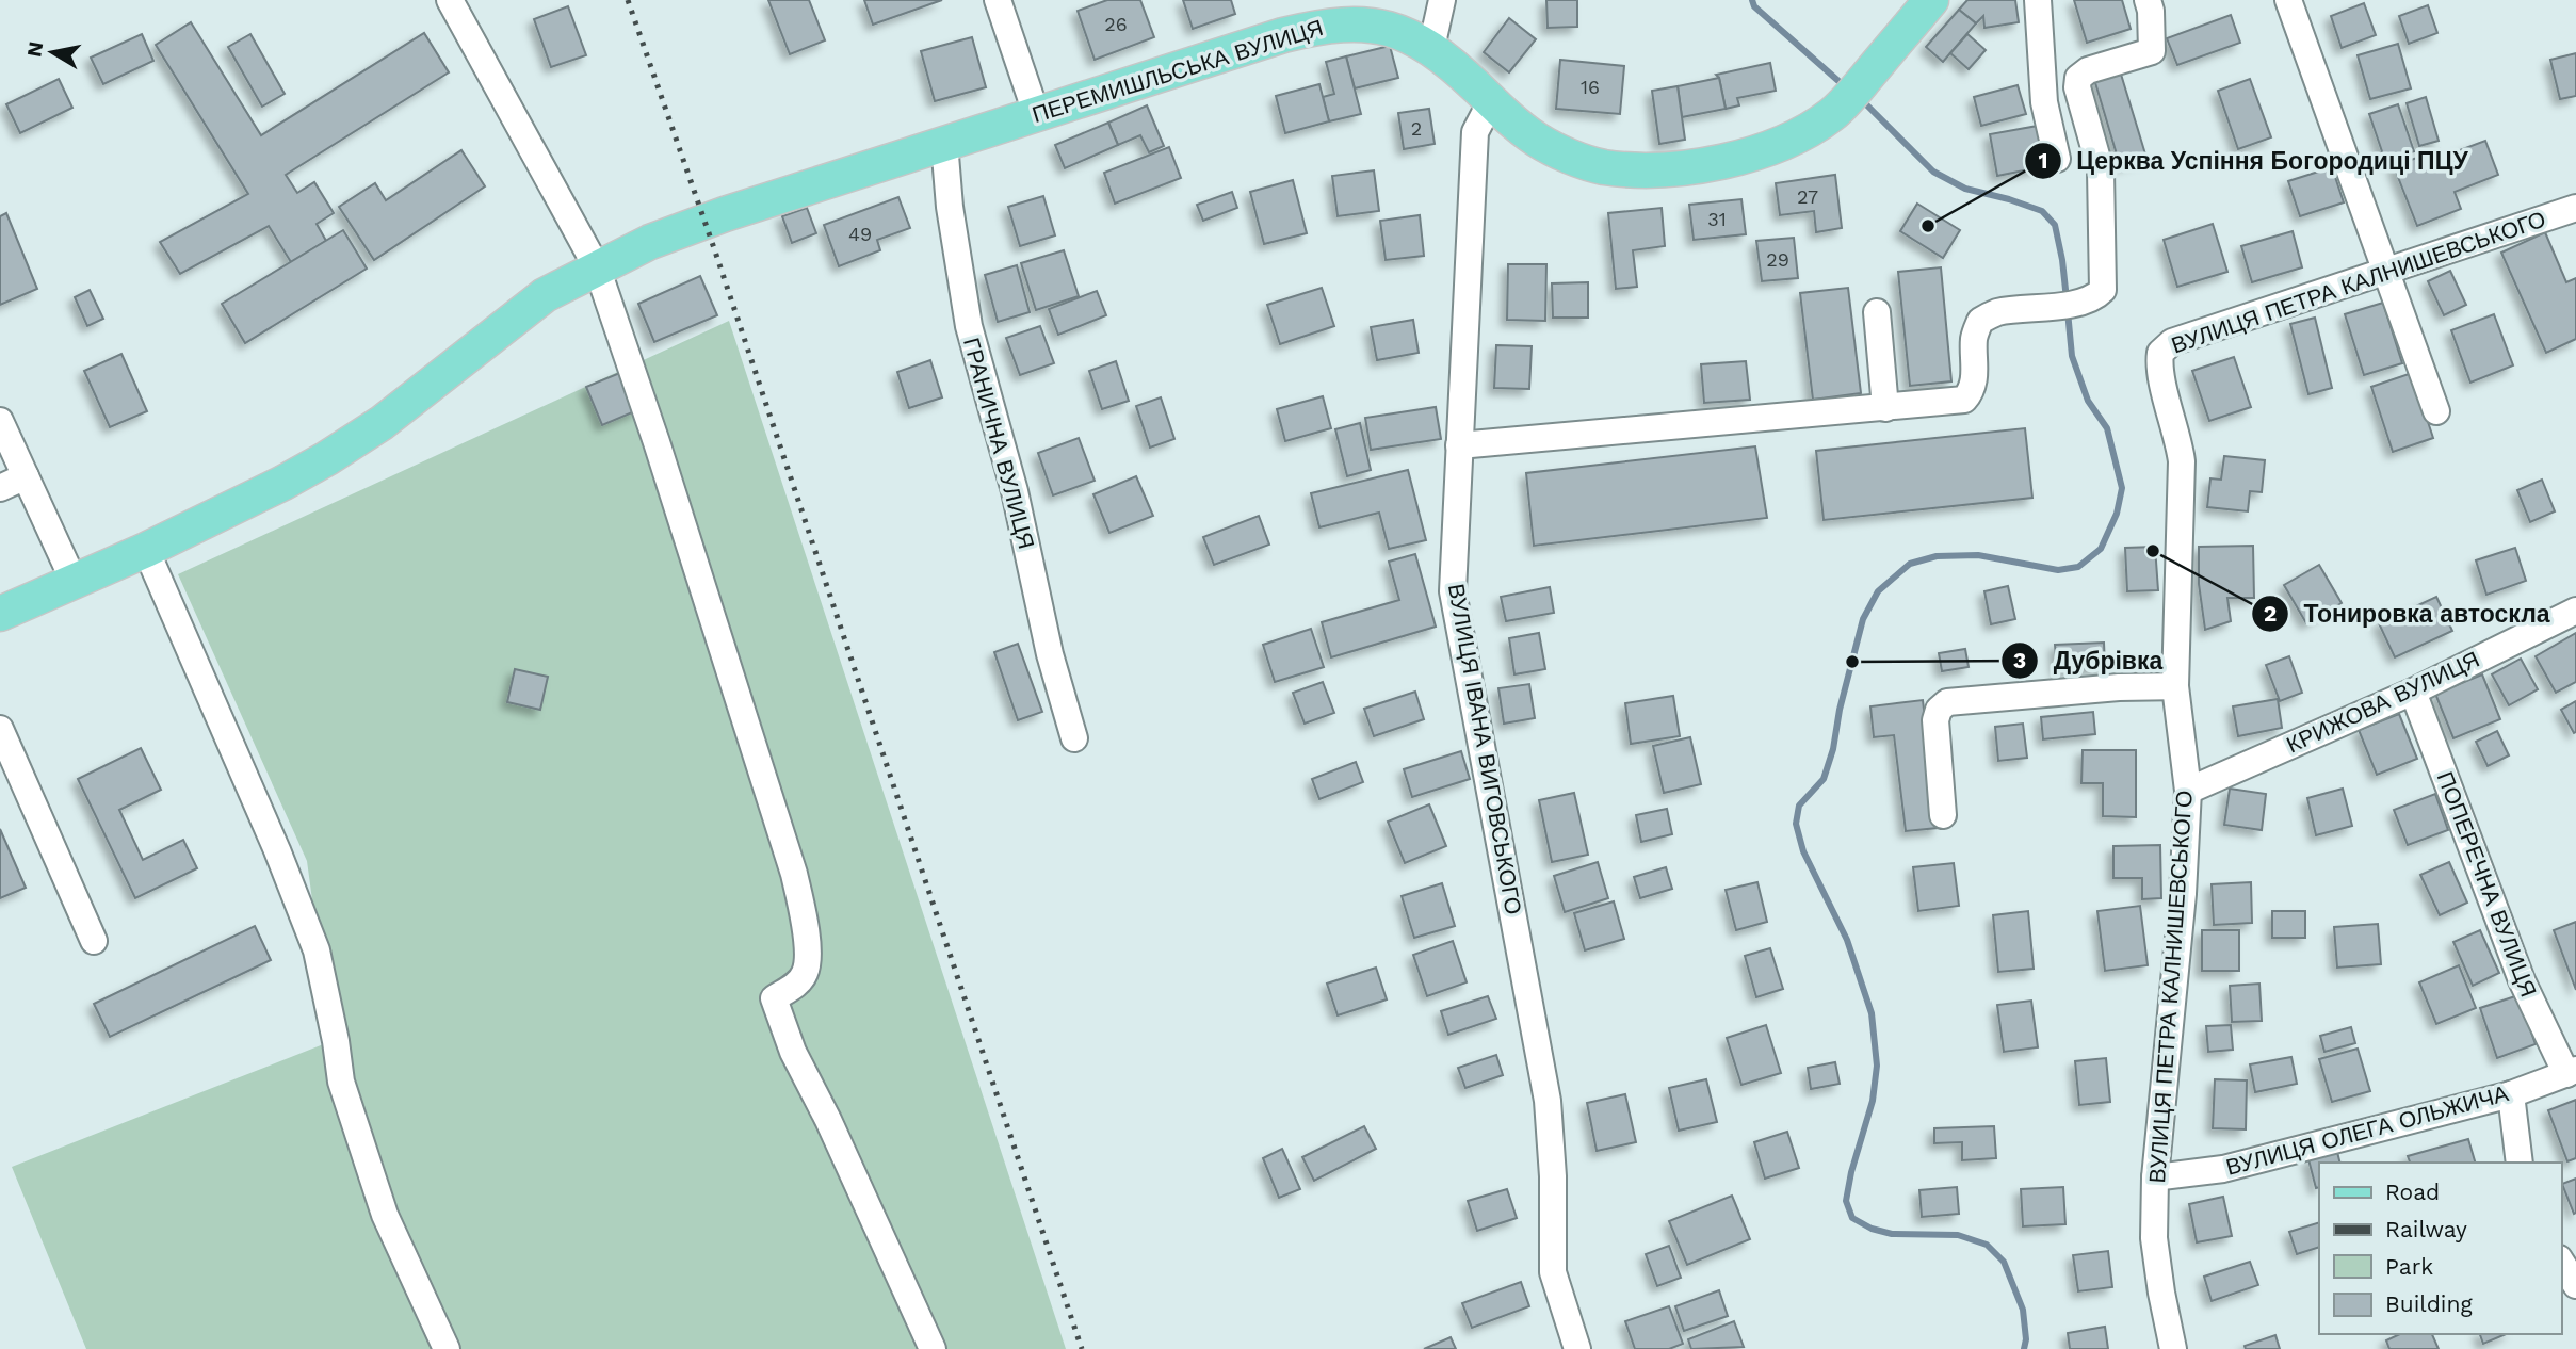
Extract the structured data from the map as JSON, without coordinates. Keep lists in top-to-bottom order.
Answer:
{
  "streets": {
    "main road": ["ПЕРЕМИШЛЬСЬКА ВУЛИЦЯ"],
    "street": [
      "ВУЛИЦЯ ПЕТРА КАЛНИШЕВСЬКОГО",
      "ГРАНИЧНА ВУЛИЦЯ",
      "КРИЖОВА ВУЛИЦЯ",
      "ВУЛИЦЯ ІВАНА ВИГОВСЬКОГО",
      "ПОПЕРЕЧНА ВУЛИЦЯ",
      "ВУЛИЦЯ ОЛЕГА ОЛЬЖИЧА"
    ]
  },
  "crossings": [
    ["ПЕРЕМИШЛЬСЬКА ВУЛИЦЯ", "ГРАНИЧНА ВУЛИЦЯ"],
    ["ПЕРЕМИШЛЬСЬКА ВУЛИЦЯ", "ВУЛИЦЯ ІВАНА ВИГОВСЬКОГО"],
    ["ВУЛИЦЯ ПЕТРА КАЛНИШЕВСЬКОГО", "КРИЖОВА ВУЛИЦЯ"],
    ["ВУЛИЦЯ ПЕТРА КАЛНИШЕВСЬКОГО", "ВУЛИЦЯ ОЛЕГА ОЛЬЖИЧА"],
    ["КРИЖОВА ВУЛИЦЯ", "ПОПЕРЕЧНА ВУЛИЦЯ"],
    ["ПОПЕРЕЧНА ВУЛИЦЯ", "ВУЛИЦЯ ОЛЕГА ОЛЬЖИЧА"]
  ],
  "places": ["Церква Успіння Богородиці ПЦУ", "Тонировка автоскла", "Дубрівка"],
  "house_numbers": [
    "26",
    "16",
    "2",
    "27",
    "31",
    "49",
    "29"
  ],
  "legend": [
    "Road",
    "Railway",
    "Park",
    "Building"
  ],
  "north": "left"
}
